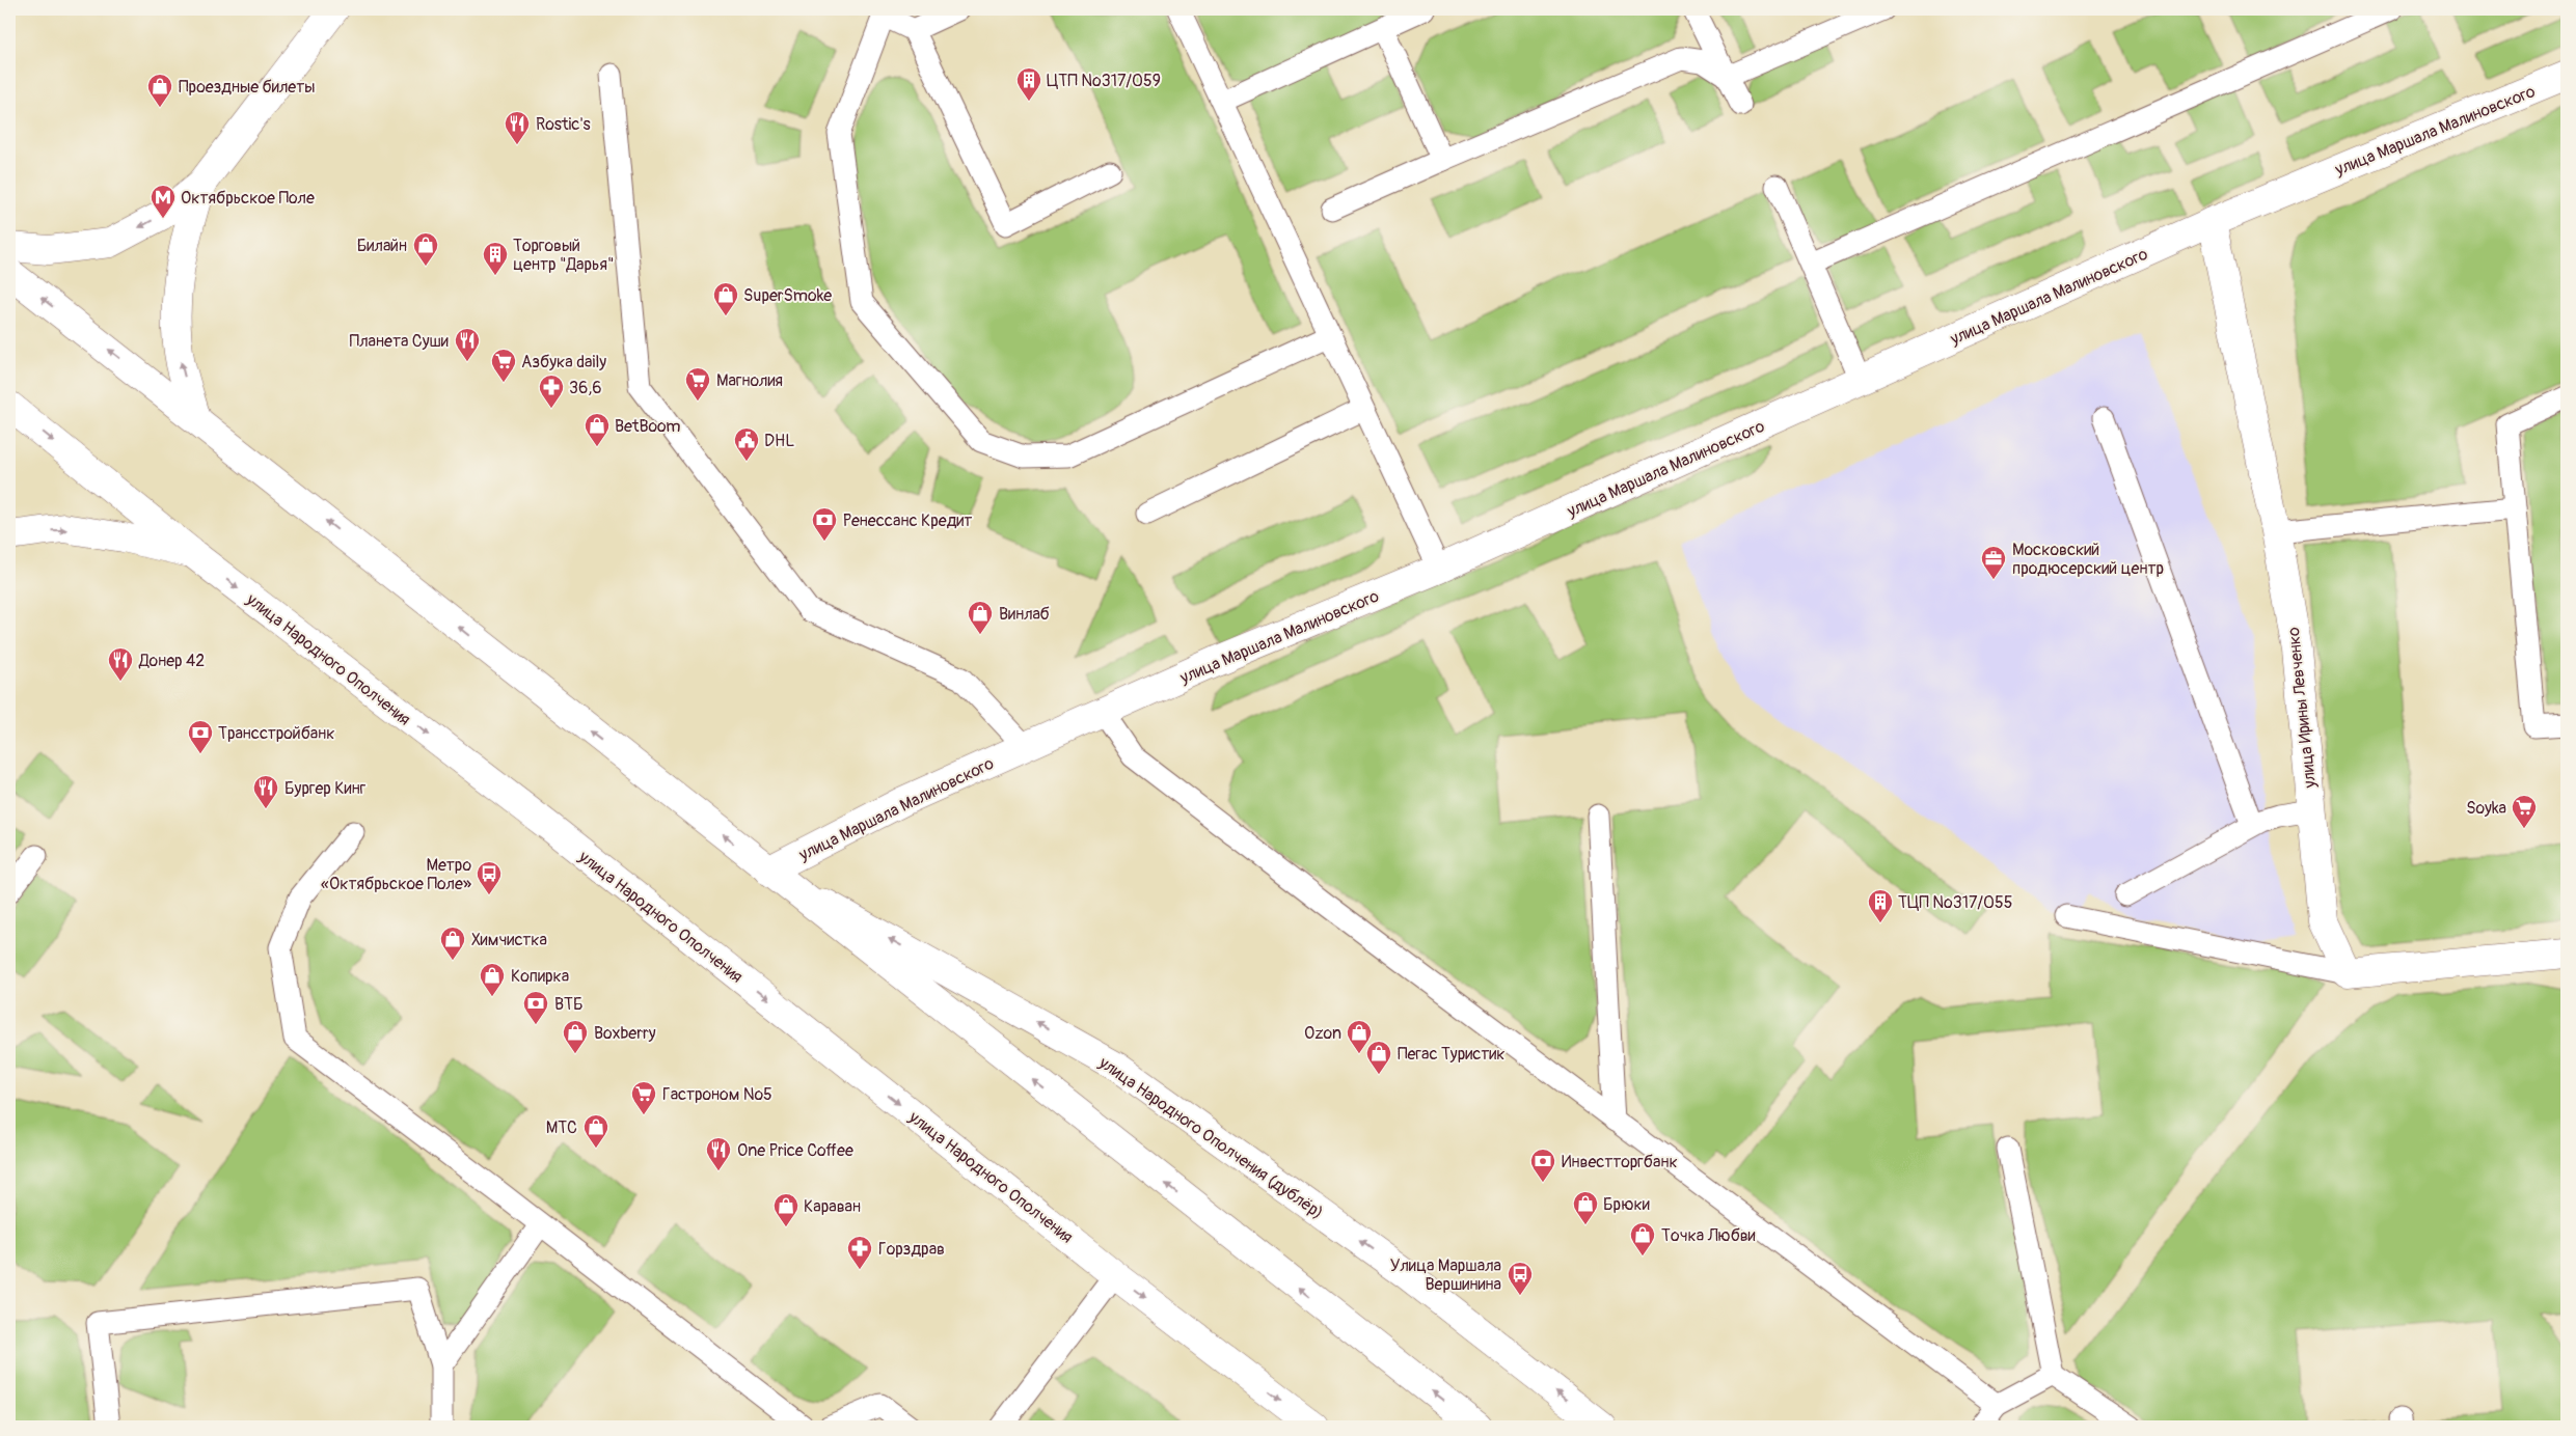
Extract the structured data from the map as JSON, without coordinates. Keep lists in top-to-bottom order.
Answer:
{
  "streets": {
    "street": [
      "улица Маршала Малиновского",
      "улица Народного Ополчения",
      "улица Ирины Левченко",
      "улица Народного Ополчения (дублёр)"
    ]
  },
  "crossings": [
    ["улица Маршала Малиновского", "улица Ирины Левченко"],
    ["улица Маршала Малиновского", "улица Народного Ополчения (дублёр)"]
  ],
  "places": {
    "building": ["ЦТП №317/059", "Торговый центр \"Дарья\"", "ТЦП №317/055"],
    "shop": [
      "Проездные билеты",
      "Билайн",
      "SuperSmoke",
      "BetBoom",
      "Винлаб",
      "Химчистка",
      "Копирка",
      "Boxberry",
      "Ozon",
      "Пегас Туристик",
      "МТС",
      "Брюки",
      "Караван",
      "Точка Любви"
    ],
    "restaurant": [
      "Rostic's",
      "Планета Суши",
      "Донер 42",
      "Бургер Кинг",
      "One Price Coffee"
    ],
    "metro station": ["Октябрьское Поле"],
    "supermarket": [
      "Азбука daily",
      "Магнолия",
      "Soyka",
      "Гастроном №5"
    ],
    "pharmacy": ["36,6", "Горздрав"],
    "public building": ["DHL"],
    "bank": [
      "Ренессанс Кредит",
      "Трансстройбанк",
      "ВТБ",
      "Инвестторгбанк"
    ],
    "office": ["Московский продюсерский центр"],
    "bus stop": ["Метро «Октябрьское Поле»", "Улица Маршала Вершинина"]
  }
}
